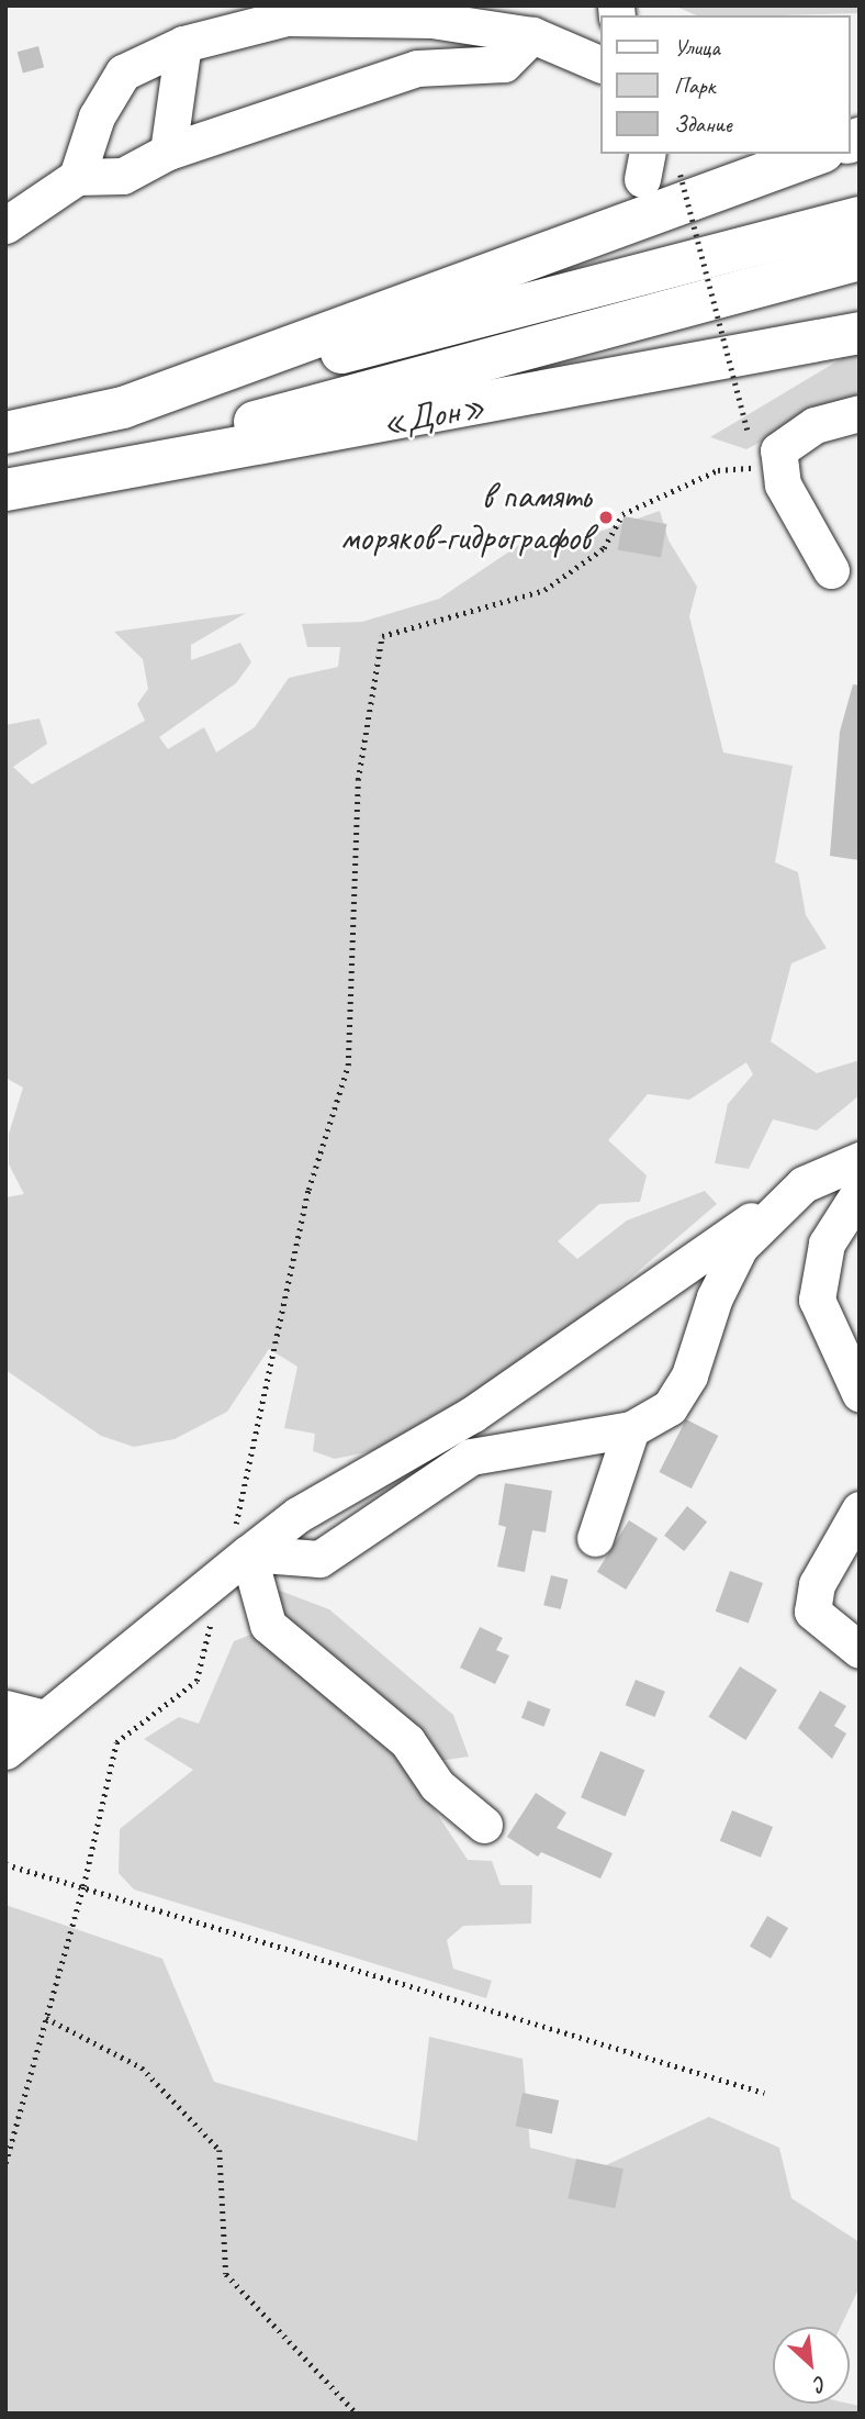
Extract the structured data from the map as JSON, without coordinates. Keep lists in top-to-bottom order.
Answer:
{
  "streets": {
    "highway": ["«Дон»"]
  },
  "places": ["в память моряков-гидрографов"],
  "legend": ["Улица", "Парк", "Здание"],
  "north": "bottom right"
}
